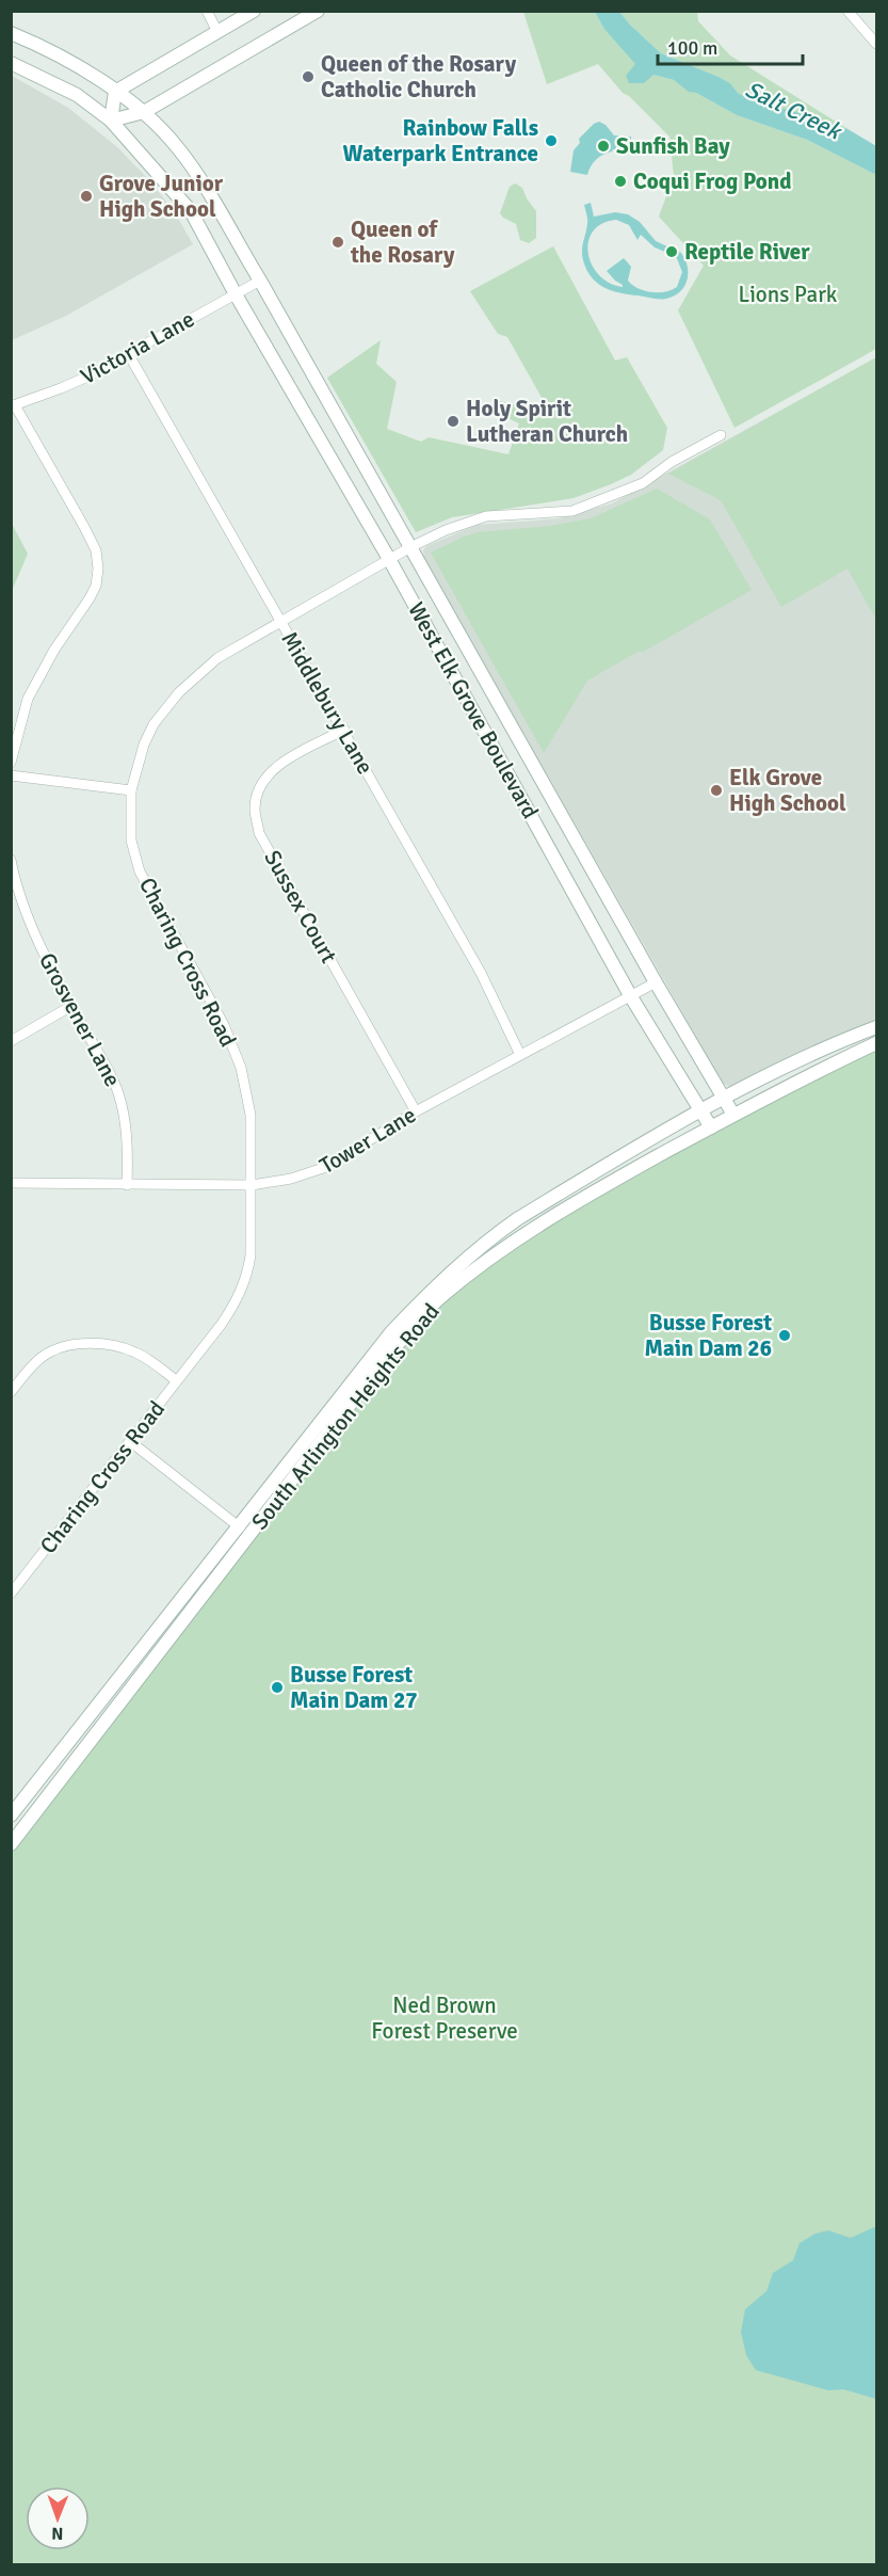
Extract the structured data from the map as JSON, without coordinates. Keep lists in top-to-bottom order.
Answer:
{
  "streets": {
    "street": [
      "Victoria Lane",
      "Middlebury Lane",
      "West Elk Grove Boulevard",
      "Sussex Court",
      "Charing Cross Road",
      "Grosvener Lane",
      "Tower Lane",
      "South Arlington Heights Road"
    ]
  },
  "crossings": [
    ["Victoria Lane", "Middlebury Lane"],
    ["Victoria Lane", "West Elk Grove Boulevard"],
    ["Middlebury Lane", "Sussex Court"],
    ["Middlebury Lane", "Charing Cross Road"],
    ["Middlebury Lane", "Tower Lane"],
    ["West Elk Grove Boulevard", "Charing Cross Road"],
    ["West Elk Grove Boulevard", "Tower Lane"],
    ["West Elk Grove Boulevard", "South Arlington Heights Road"],
    ["Sussex Court", "Tower Lane"],
    ["Charing Cross Road", "Tower Lane"],
    ["Grosvener Lane", "Tower Lane"]
  ],
  "water": ["Salt Creek"],
  "parks": ["Lions Park", "Ned Brown Forest Preserve"],
  "places": [
    "Queen of the Rosary Catholic Church",
    "Rainbow Falls Waterpark Entrance",
    "Sunfish Bay",
    "Coqui Frog Pond",
    "Grove Junior High School",
    "Queen of the Rosary",
    "Reptile River",
    "Holy Spirit Lutheran Church",
    "Elk Grove High School",
    "Busse Forest Main Dam 26",
    "Busse Forest Main Dam 27"
  ],
  "scale_bar": "100 m",
  "north": "bottom"
}
